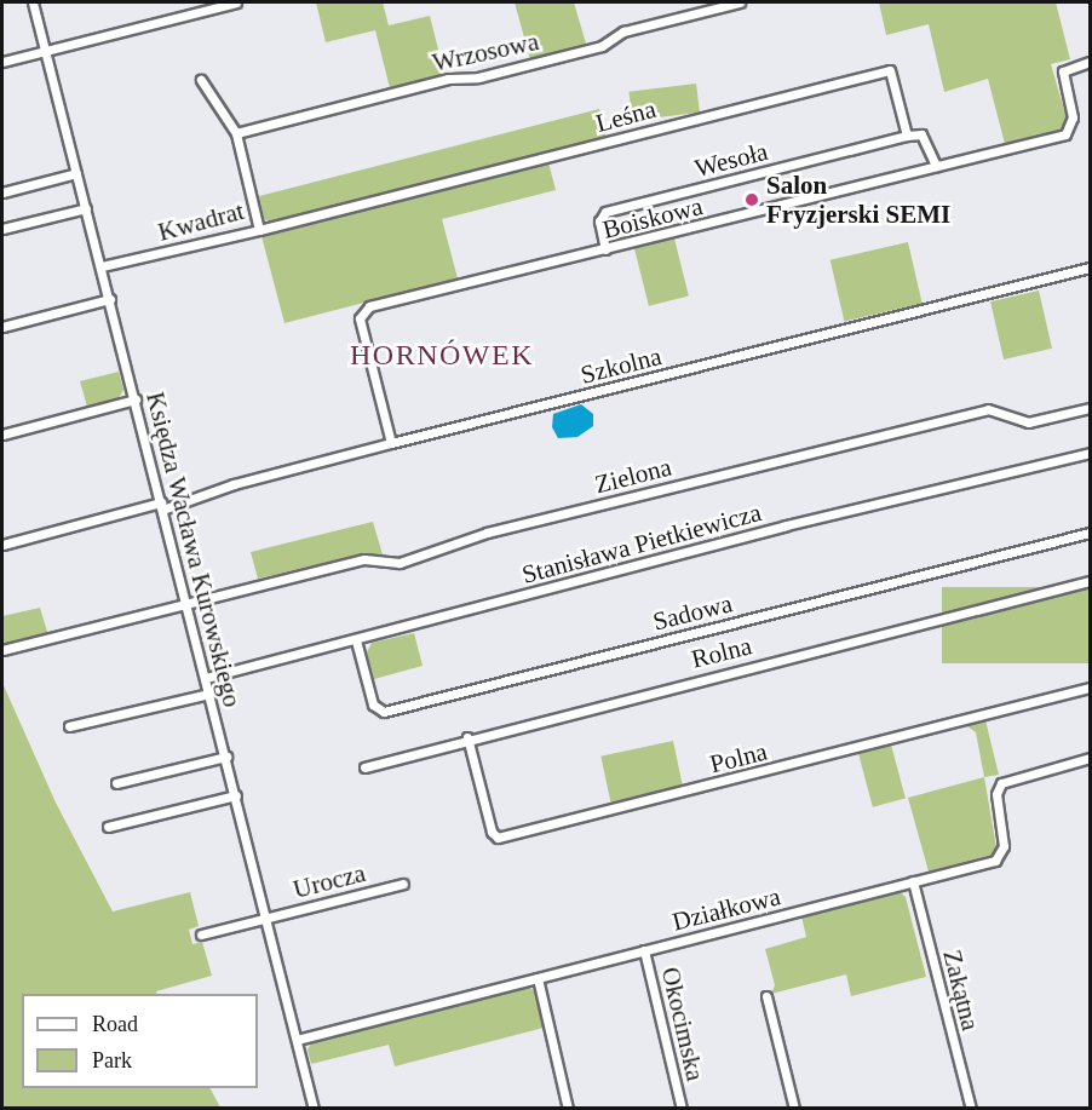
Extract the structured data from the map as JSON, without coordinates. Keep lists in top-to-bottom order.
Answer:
{
  "streets": {
    "street": [
      "Wrzosowa",
      "Leśna",
      "Wesoła",
      "Boiskowa",
      "Kwadrat",
      "Szkolna",
      "Zielona",
      "Stanisława Pietkiewicza",
      "Księdza Wacława Kurowskiego",
      "Sadowa",
      "Rolna",
      "Polna",
      "Urocza",
      "Działkowa",
      "Zakątna",
      "Okocimska"
    ]
  },
  "crossings": [
    ["Wrzosowa", "Kwadrat"],
    ["Leśna", "Wesoła"],
    ["Leśna", "Kwadrat"],
    ["Wesoła", "Boiskowa"],
    ["Boiskowa", "Szkolna"],
    ["Kwadrat", "Księdza Wacława Kurowskiego"],
    ["Szkolna", "Księdza Wacława Kurowskiego"],
    ["Zielona", "Księdza Wacława Kurowskiego"],
    ["Stanisława Pietkiewicza", "Księdza Wacława Kurowskiego"],
    ["Stanisława Pietkiewicza", "Sadowa"],
    ["Księdza Wacława Kurowskiego", "Urocza"],
    ["Księdza Wacława Kurowskiego", "Działkowa"],
    ["Rolna", "Polna"],
    ["Działkowa", "Zakątna"],
    ["Działkowa", "Okocimska"]
  ],
  "districts": ["HORNÓWEK"],
  "places": ["Salon Fryzjerski SEMI"],
  "legend": ["Road", "Park"]
}
